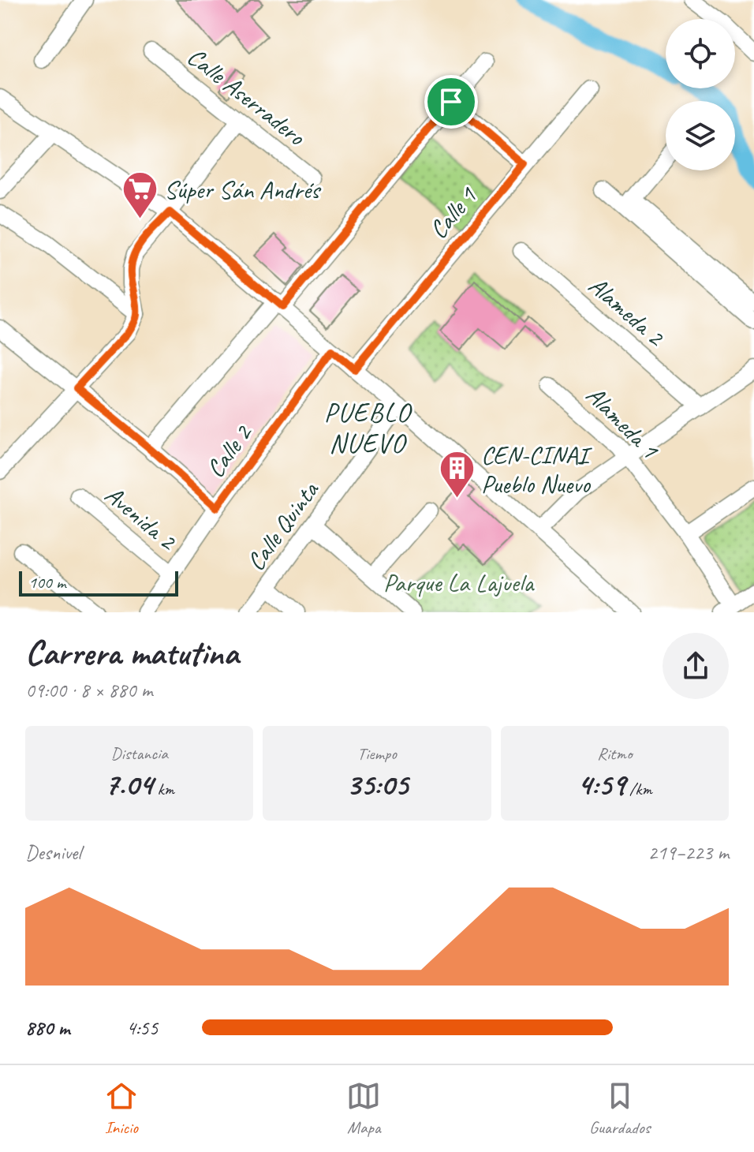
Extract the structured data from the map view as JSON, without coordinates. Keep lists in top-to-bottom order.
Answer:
{
  "streets": {
    "street": [
      "Calle Aserradero",
      "Calle 1",
      "Alameda 2",
      "Alameda 1",
      "Calle 2",
      "Avenida 2",
      "Calle Quinta"
    ]
  },
  "crossings": [
    ["Calle 2", "Avenida 2"]
  ],
  "districts": ["PUEBLO NUEVO"],
  "parks": ["Parque La Lajuela"],
  "places": {
    "supermarket": ["Súper Sán Andrés"],
    "building": ["CEN-CINAI Pueblo Nuevo"]
  },
  "scale_bar": "100 m",
  "page": {
    "scale": "100 m",
    "heading": ["Carrera matutina", "09:00 · 8 × 880 m"],
    "stats": [
      ["Distancia", "7.04 km"],
      ["Tiempo", "35:05"],
      ["Ritmo", "4:59 /km"]
    ],
    "chart": ["Desnivel", "219–223 m"],
    "list": [
      {
        "name": "880 m",
        "note": "4:55"
      }
    ],
    "tabs": ["Inicio", "Mapa", "Guardados"]
  }
}
